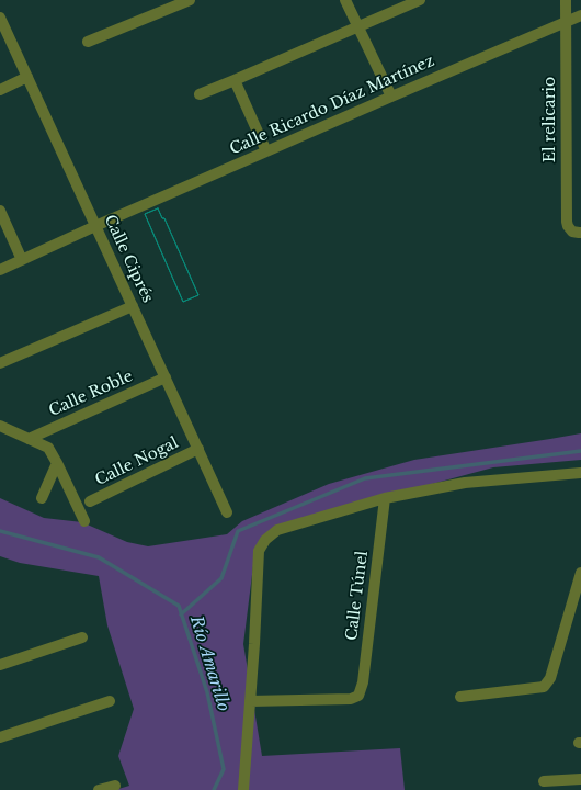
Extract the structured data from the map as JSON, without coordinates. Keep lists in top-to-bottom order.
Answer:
{
  "streets": {
    "street": [
      "Calle Ricardo Díaz Martínez",
      "El relicario",
      "Calle Ciprés",
      "Calle Roble",
      "Calle Nogal",
      "Calle Túnel"
    ]
  },
  "crossings": [
    ["Calle Ricardo Díaz Martínez", "El relicario"],
    ["Calle Ricardo Díaz Martínez", "Calle Ciprés"],
    ["Calle Ciprés", "Calle Roble"],
    ["Calle Ciprés", "Calle Nogal"]
  ],
  "water": ["Río Amarillo"]
}
